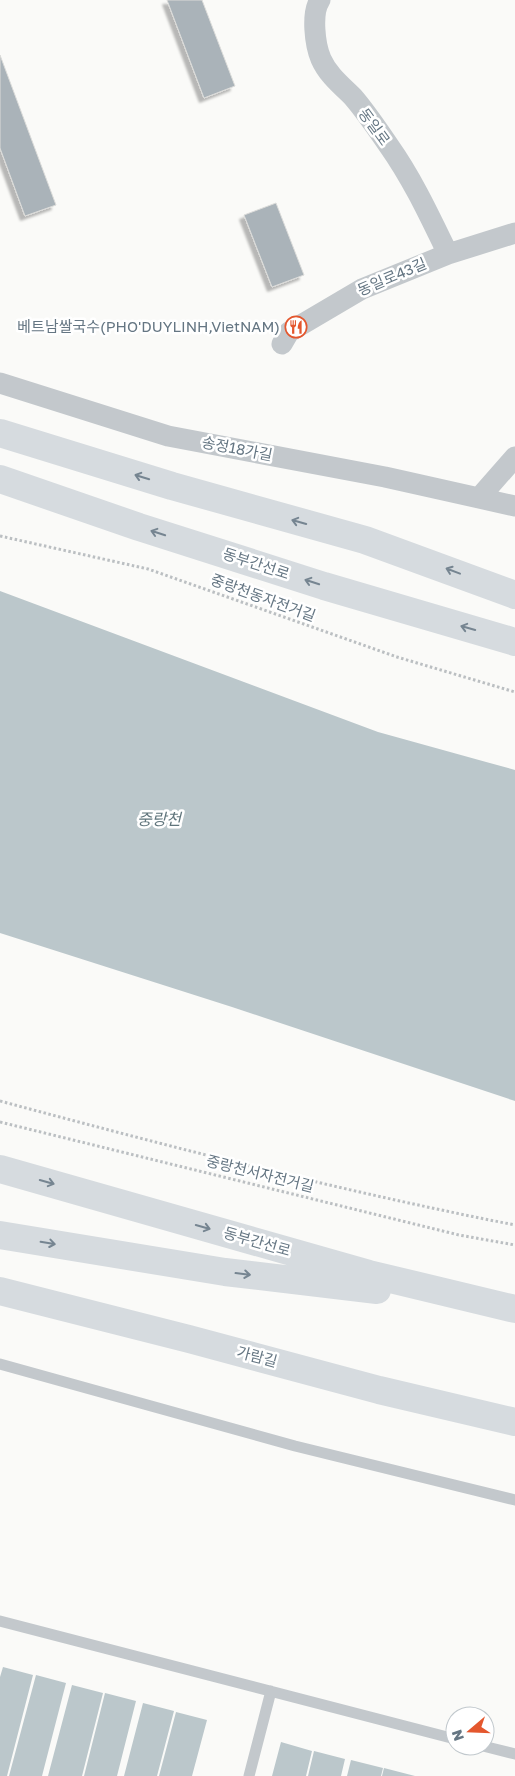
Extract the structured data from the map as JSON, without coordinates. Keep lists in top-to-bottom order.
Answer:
{
  "streets": {
    "main road": ["동부간선로", "가람길"],
    "street": ["동일로", "동일로43길", "송정18가길"],
    "path": ["중랑천동자전거길", "중랑천서자전거길"]
  },
  "crossings": [
    ["동일로", "동일로43길"]
  ],
  "water": ["중랑천"],
  "places": {
    "restaurant": ["베트남쌀국수(PHO'DUYLINH,VietNAM)"]
  },
  "north": "left"
}
